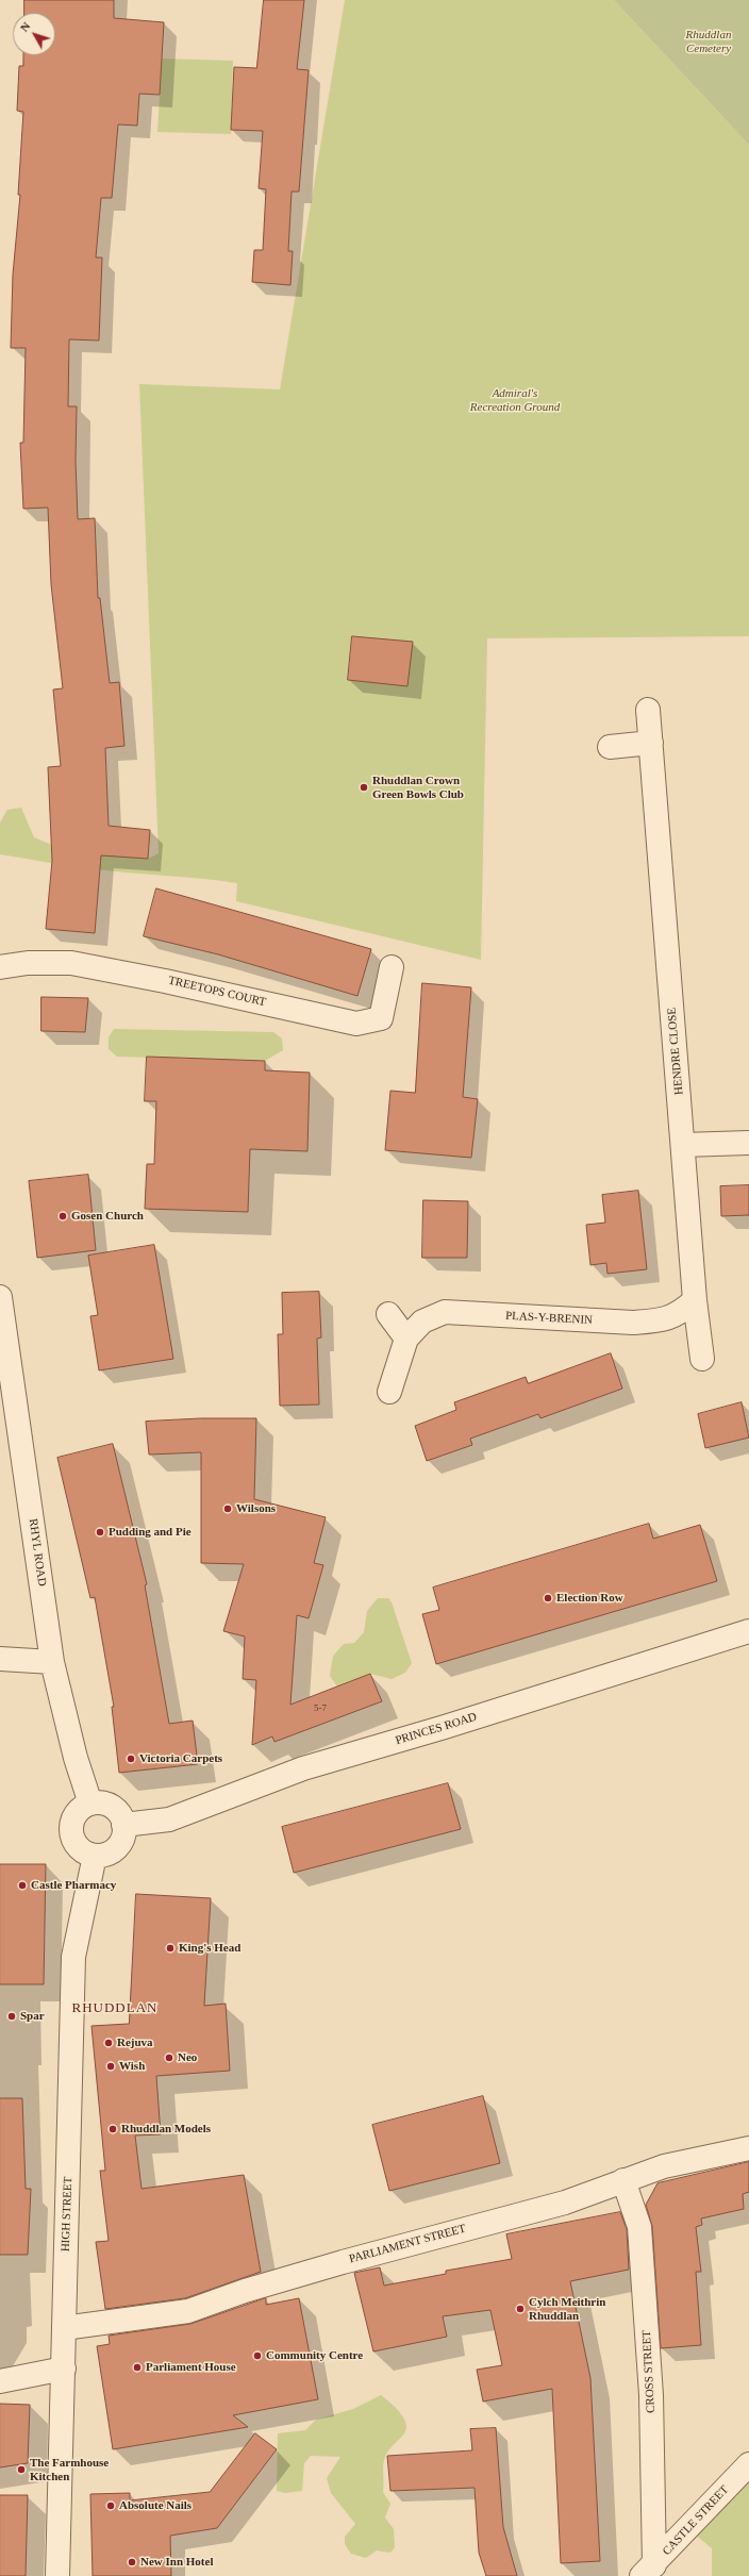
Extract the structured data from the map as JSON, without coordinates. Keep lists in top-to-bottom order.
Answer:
{
  "streets": {
    "street": [
      "TREETOPS COURT",
      "HENDRE CLOSE",
      "PLAS-Y-BRENIN",
      "RHYL ROAD",
      "PRINCES ROAD",
      "HIGH STREET",
      "PARLIAMENT STREET",
      "CROSS STREET",
      "CASTLE STREET"
    ]
  },
  "crossings": [
    ["HENDRE CLOSE", "PLAS-Y-BRENIN"],
    ["RHYL ROAD", "PRINCES ROAD"],
    ["RHYL ROAD", "HIGH STREET"],
    ["PRINCES ROAD", "HIGH STREET"],
    ["HIGH STREET", "PARLIAMENT STREET"],
    ["PARLIAMENT STREET", "CROSS STREET"],
    ["CROSS STREET", "CASTLE STREET"]
  ],
  "districts": ["RHUDDLAN"],
  "parks": ["Rhuddlan Cemetery", "Admiral's Recreation Ground"],
  "places": [
    "Rhuddlan Crown Green Bowls Club",
    "Gosen Church",
    "Wilsons",
    "Pudding and Pie",
    "Election Row",
    "Victoria Carpets",
    "Castle Pharmacy",
    "King's Head",
    "Spar",
    "Rejuva",
    "Neo",
    "Wish",
    "Rhuddlan Models",
    "Cylch Meithrin Rhuddlan",
    "Community Centre",
    "Parliament House",
    "The Farmhouse Kitchen",
    "Absolute Nails",
    "New Inn Hotel"
  ],
  "house_numbers": ["5-7"],
  "north": "top left"
}
